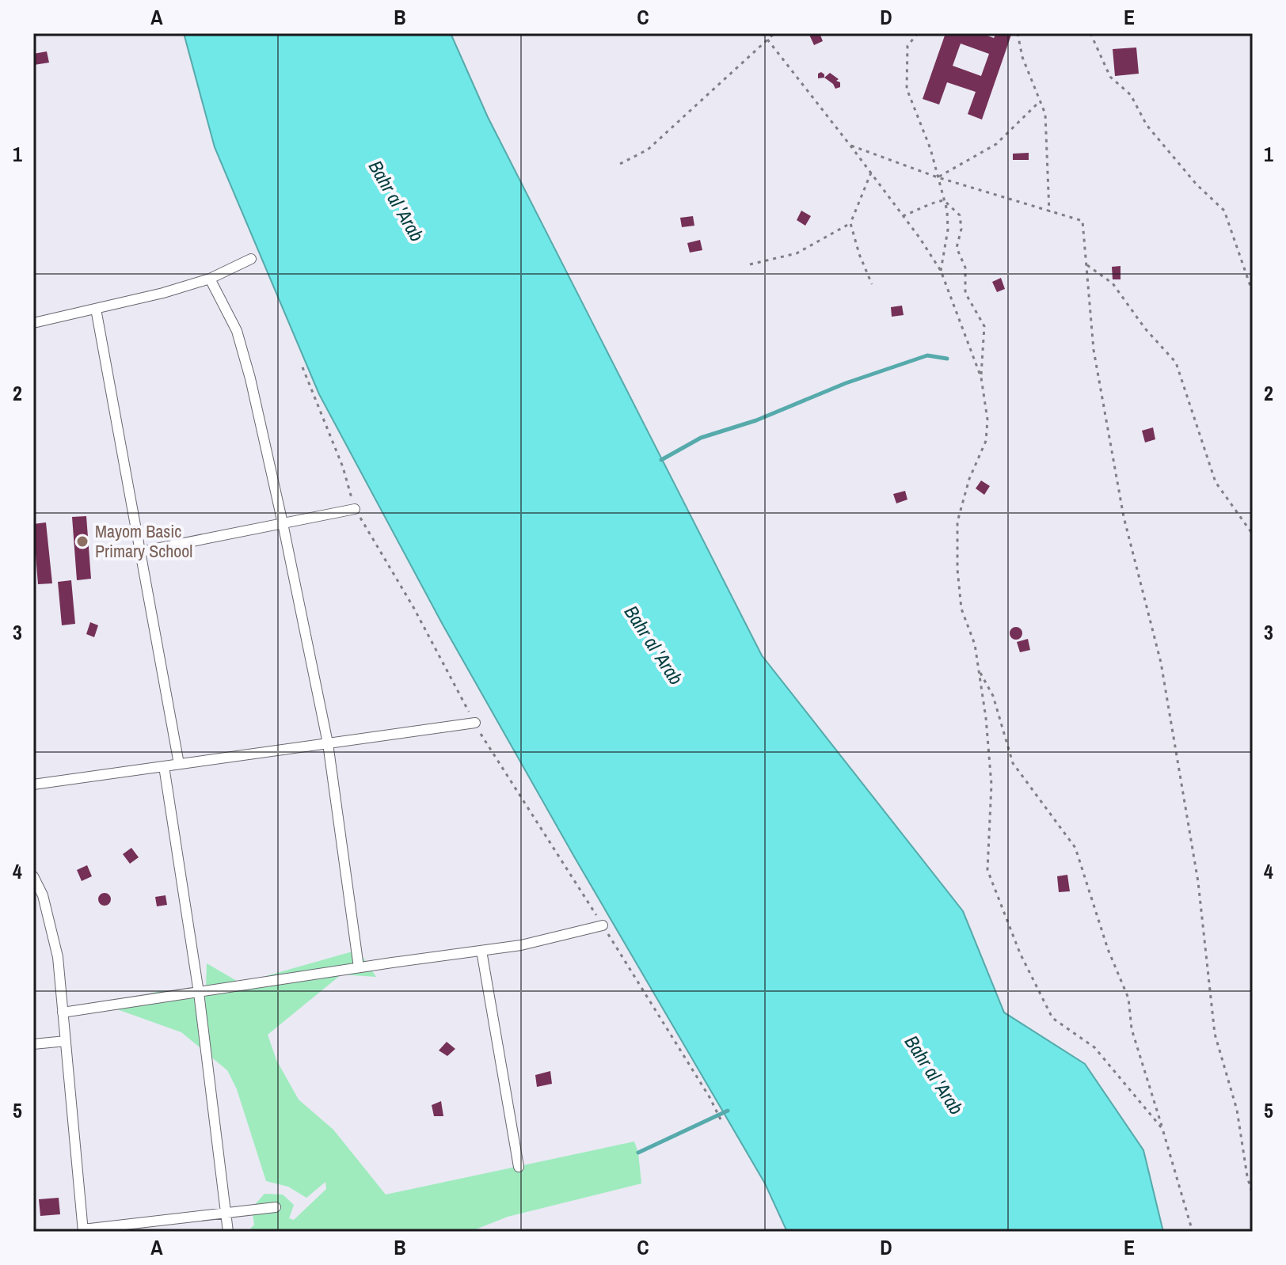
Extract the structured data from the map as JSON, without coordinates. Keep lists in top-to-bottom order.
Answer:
{
  "water": ["Bahr al 'Arab"],
  "places": ["Mayom Basic Primary School"],
  "grid": {
    "columns": [
      "A",
      "B",
      "C",
      "D",
      "E"
    ],
    "rows": [
      "1",
      "2",
      "3",
      "4",
      "5"
    ]
  }
}
